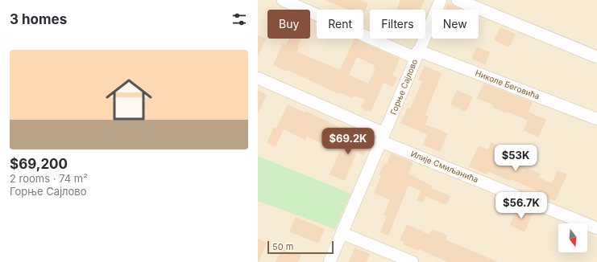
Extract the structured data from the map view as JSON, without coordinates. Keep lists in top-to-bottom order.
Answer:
{
  "streets": {
    "street": ["Николе Беговића", "Горње Сајлово", "Илије Смиљанића"]
  },
  "crossings": [
    ["Николе Беговића", "Горње Сајлово"],
    ["Горње Сајлово", "Илије Смиљанића"]
  ],
  "scale_bar": "50 m",
  "north": "bottom",
  "page": {
    "heading": "3 homes",
    "chip": [
      "Buy",
      "Rent",
      "Filters",
      "New"
    ],
    "list": [
      {
        "name": "$69,200",
        "note": "2 rooms · 74 m² · Горње Сајлово"
      }
    ],
    "price": ["$69.2K", "$53K", "$56.7K"],
    "scale": "50 m"
  }
}
